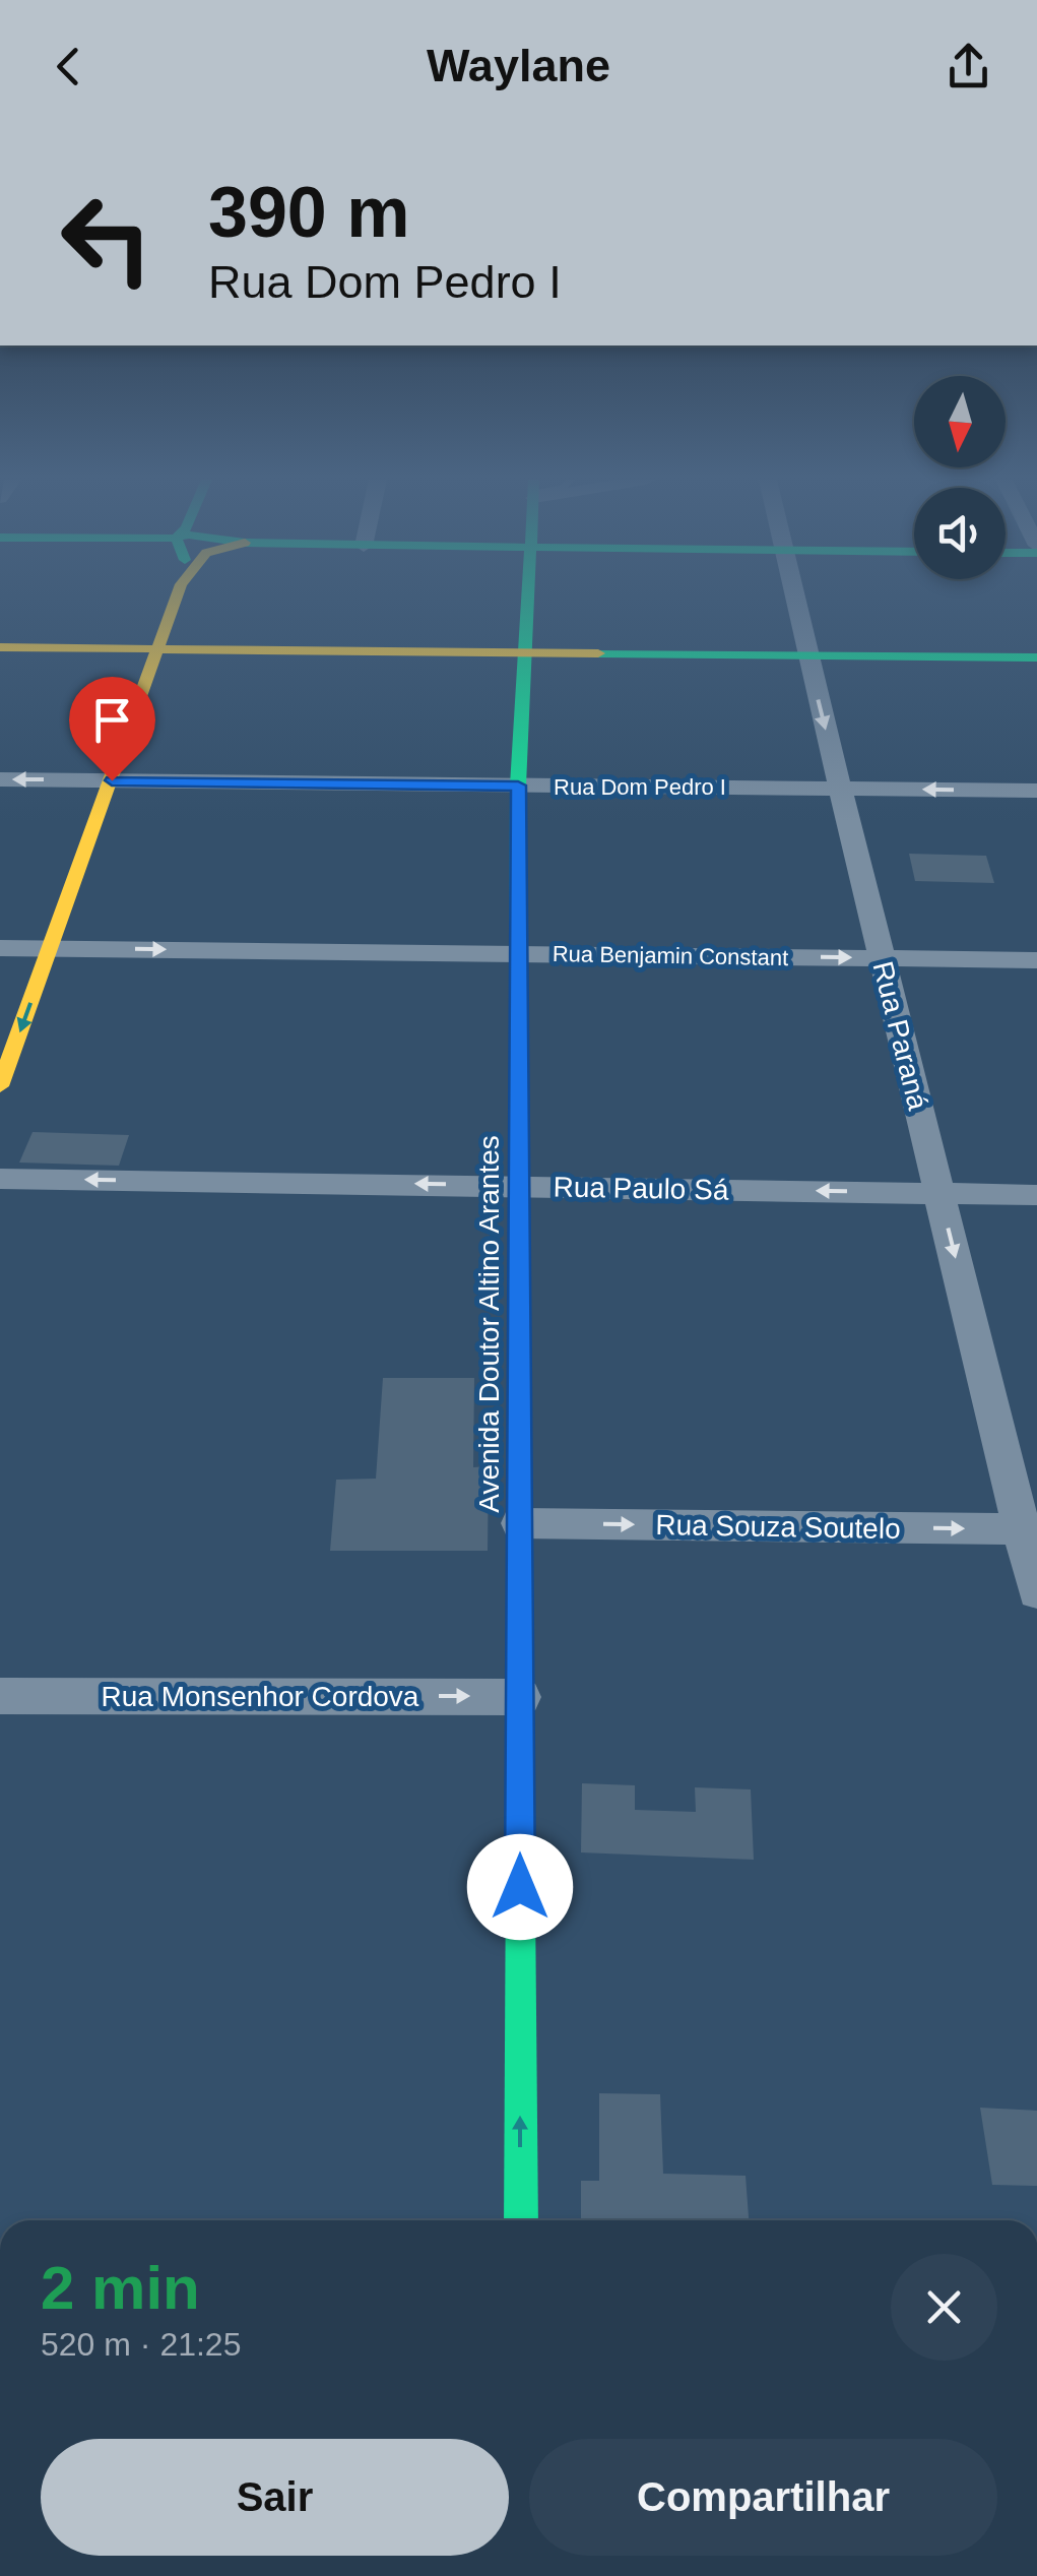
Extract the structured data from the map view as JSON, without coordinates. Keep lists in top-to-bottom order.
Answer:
{
  "streets": {
    "street": [
      "Rua Dom Pedro I",
      "Rua Benjamin Constant",
      "Rua Paraná",
      "Rua Paulo Sá",
      "Avenida Doutor Altino Arantes",
      "Rua Souza Soutelo",
      "Rua Monsenhor Cordova"
    ]
  },
  "crossings": [
    ["Rua Dom Pedro I", "Rua Paraná"],
    ["Rua Dom Pedro I", "Avenida Doutor Altino Arantes"],
    ["Rua Benjamin Constant", "Rua Paraná"],
    ["Rua Benjamin Constant", "Avenida Doutor Altino Arantes"],
    ["Rua Paraná", "Rua Paulo Sá"],
    ["Rua Paraná", "Rua Souza Soutelo"],
    ["Rua Paulo Sá", "Avenida Doutor Altino Arantes"],
    ["Avenida Doutor Altino Arantes", "Rua Souza Soutelo"],
    ["Avenida Doutor Altino Arantes", "Rua Monsenhor Cordova"]
  ],
  "one_way": [
    "Rua Paraná",
    "Rua Paulo Sá",
    "Rua Souza Soutelo",
    "Rua Monsenhor Cordova"
  ],
  "north": "bottom",
  "page": {
    "header": "Waylane",
    "turn": ["390 m", "Rua Dom Pedro I"],
    "heading": ["2 min", "520 m · 21:25"],
    "buttons": ["Sair", "Compartilhar"]
  }
}
